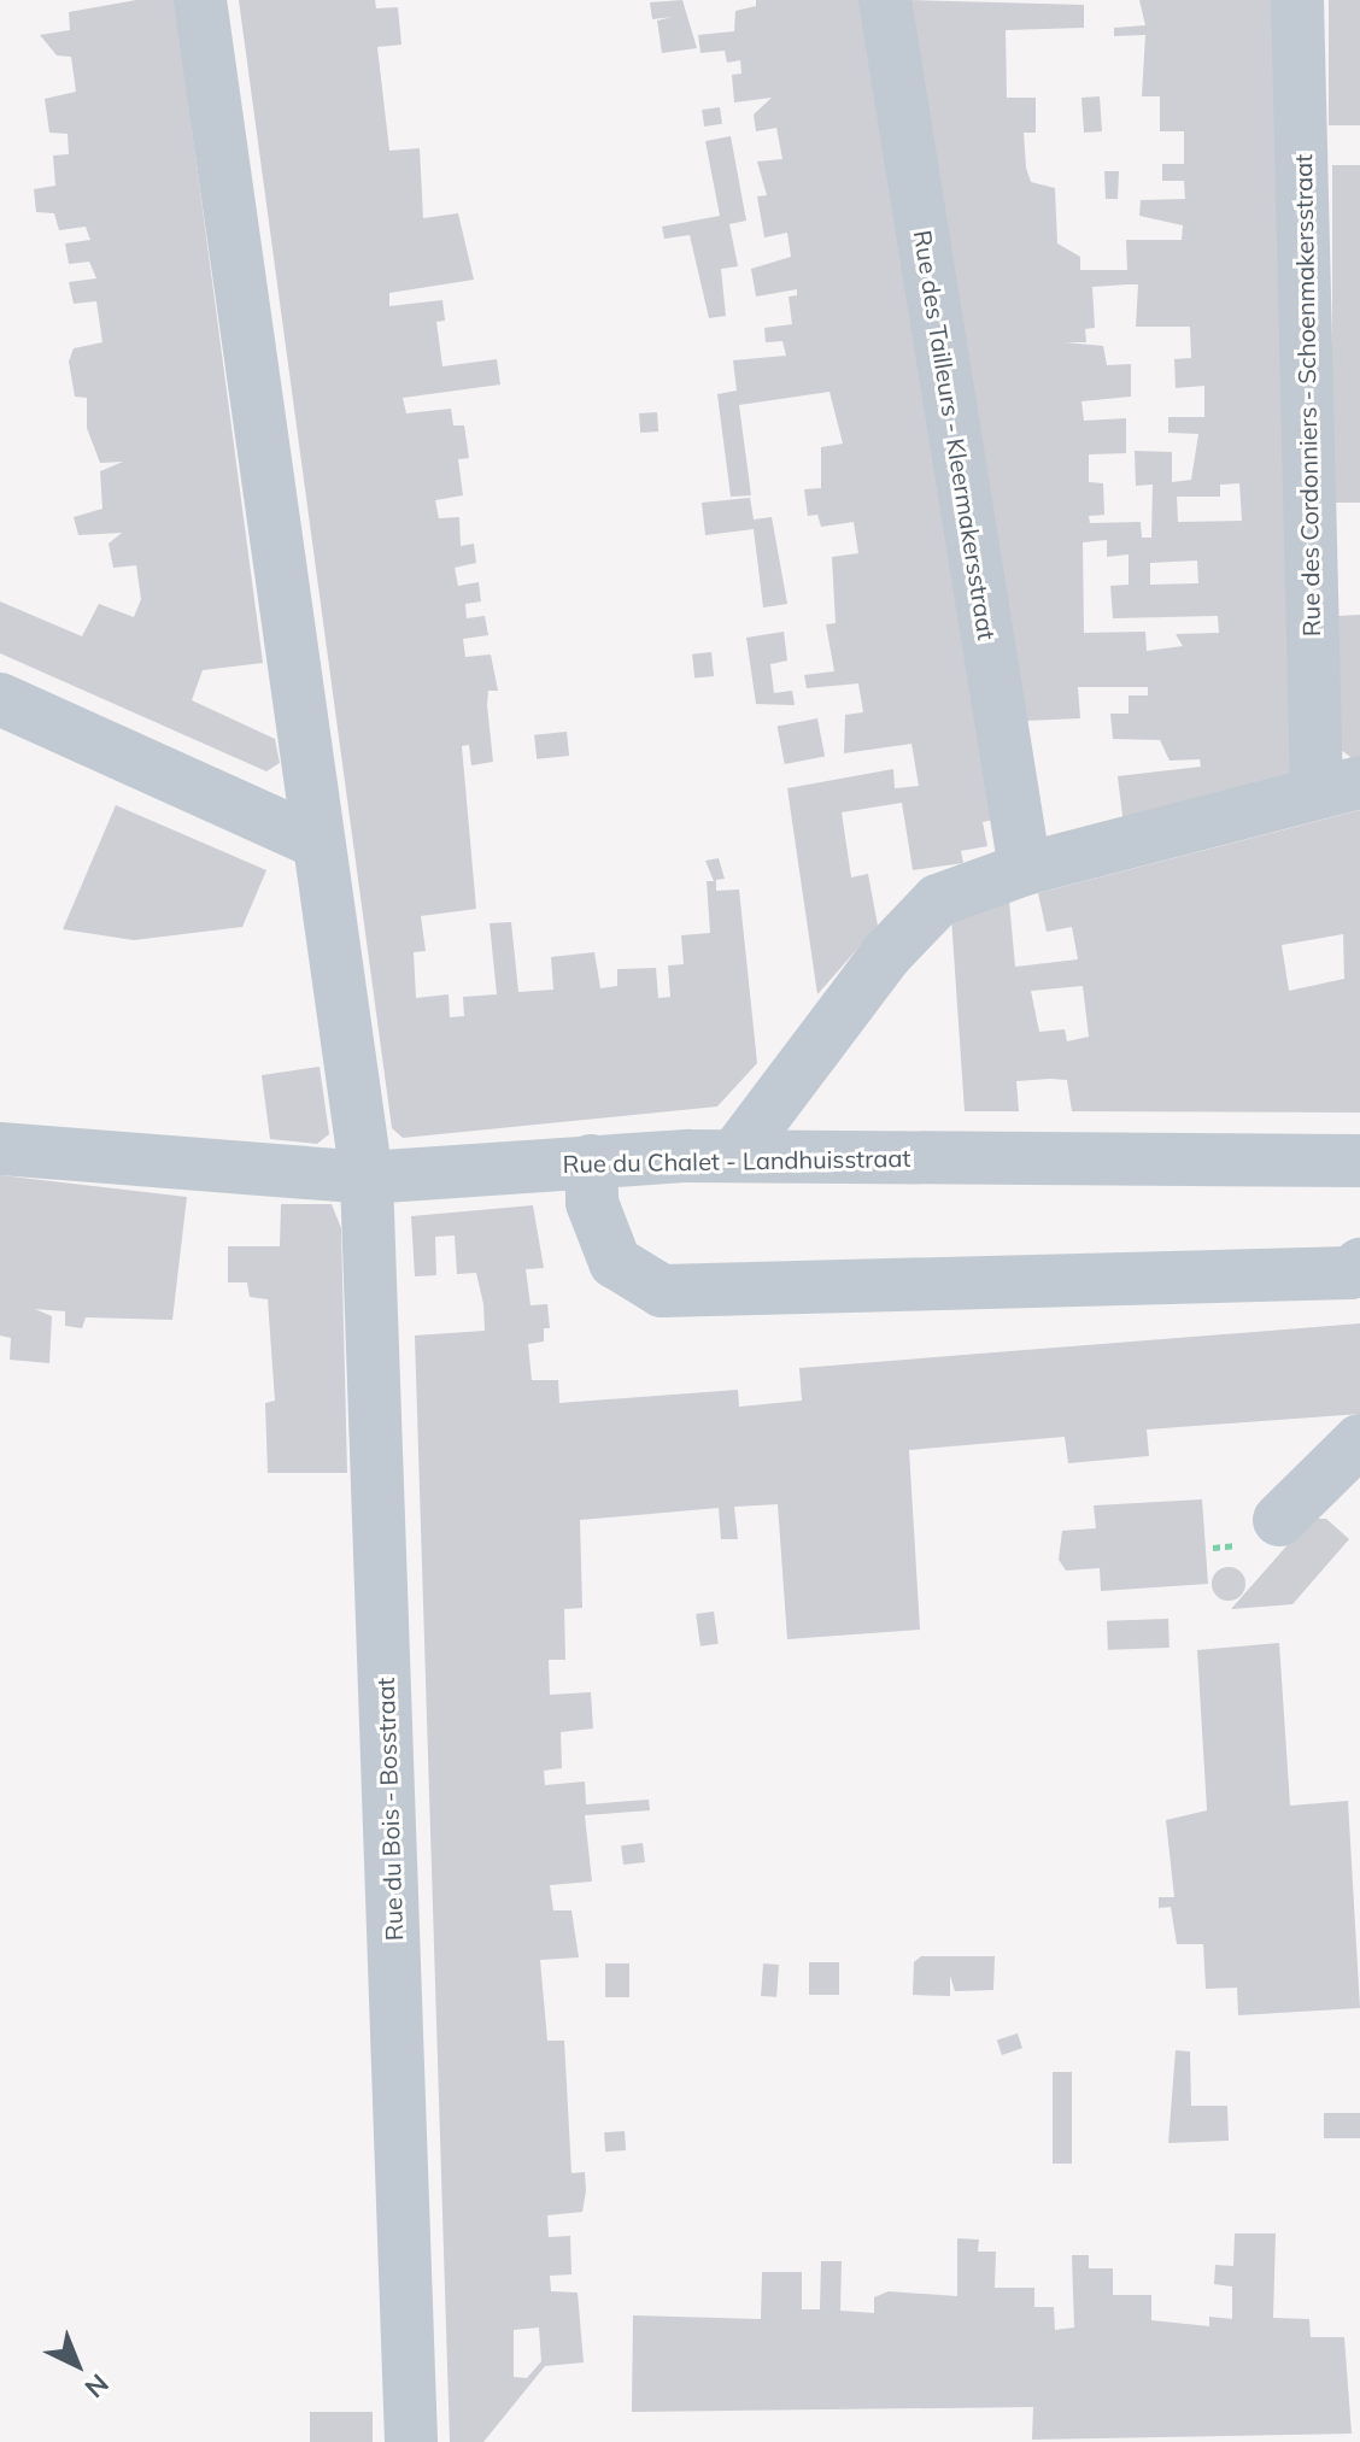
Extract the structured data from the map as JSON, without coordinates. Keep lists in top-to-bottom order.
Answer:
{
  "streets": {
    "street": [
      "Rue des Cordonniers - Schoenmakersstraat",
      "Rue des Tailleurs - Kleermakersstraat",
      "Rue du Chalet - Landhuisstraat",
      "Rue du Bois - Bosstraat"
    ]
  },
  "crossings": [
    ["Rue du Chalet - Landhuisstraat", "Rue du Bois - Bosstraat"]
  ],
  "north": "bottom right"
}
